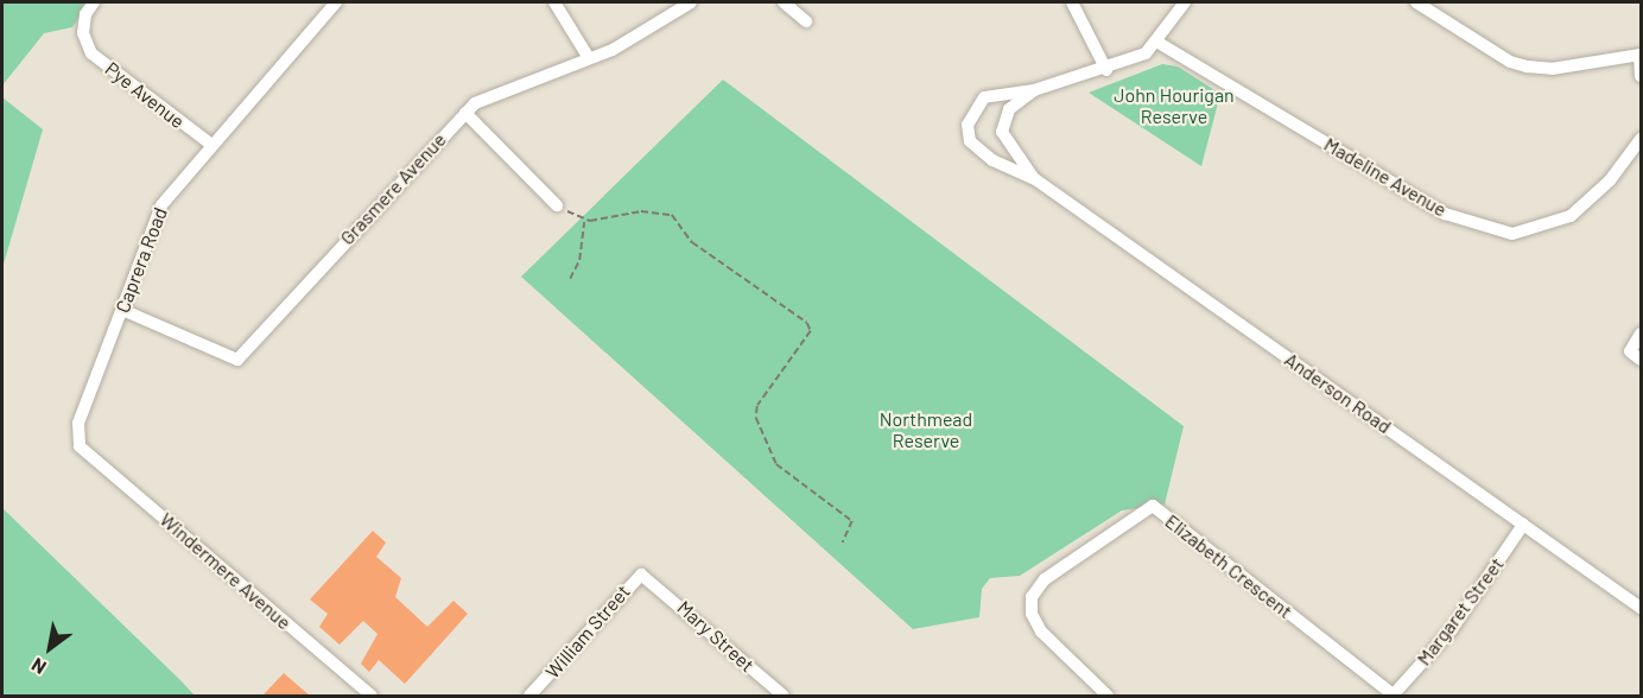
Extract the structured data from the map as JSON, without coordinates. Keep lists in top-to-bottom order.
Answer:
{
  "streets": {
    "street": [
      "Pye Avenue",
      "Madeline Avenue",
      "Grasmere Avenue",
      "Caprera Road",
      "Anderson Road",
      "Elizabeth Crescent",
      "Windermere Avenue",
      "Margaret Street",
      "William Street",
      "Mary Street"
    ]
  },
  "crossings": [
    ["Pye Avenue", "Caprera Road"],
    ["Madeline Avenue", "Anderson Road"],
    ["Grasmere Avenue", "Caprera Road"],
    ["Caprera Road", "Windermere Avenue"],
    ["Anderson Road", "Margaret Street"],
    ["Elizabeth Crescent", "Margaret Street"],
    ["William Street", "Mary Street"]
  ],
  "parks": ["John Hourigan Reserve", "Northmead Reserve"],
  "north": "bottom left"
}
